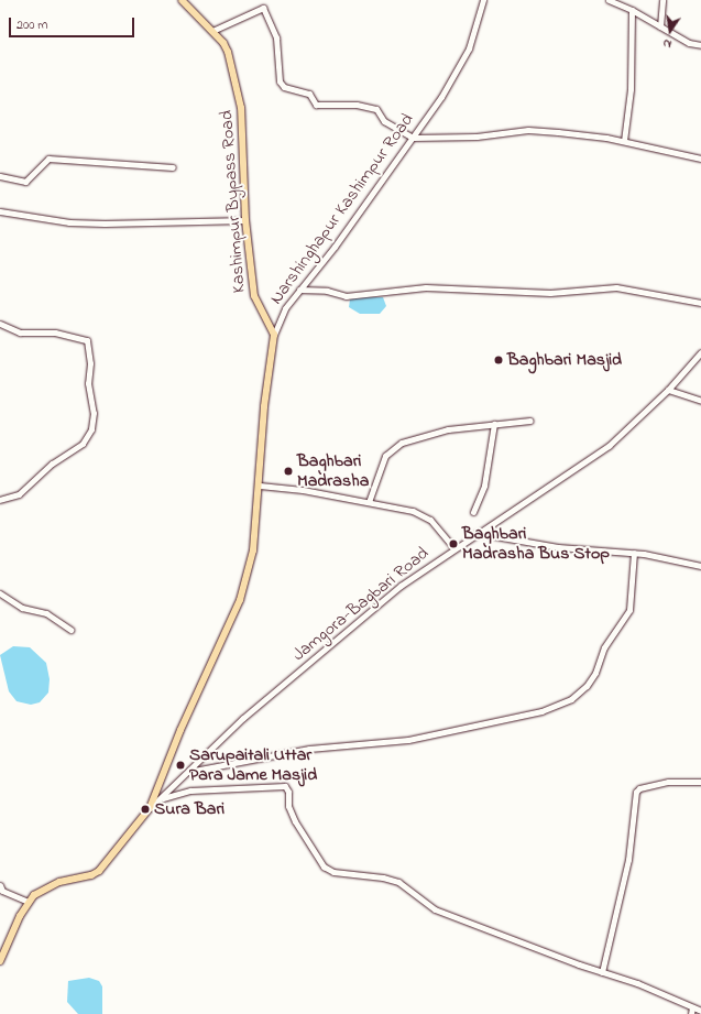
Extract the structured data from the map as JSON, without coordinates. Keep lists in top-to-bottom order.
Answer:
{
  "streets": {
    "main road": ["Kashimpur Bypass Road", "Narshinghapur Kashimpur Road"],
    "street": ["Jamgora-Bagbari Road"]
  },
  "crossings": [
    ["Kashimpur Bypass Road", "Narshinghapur Kashimpur Road"],
    ["Narshinghapur Kashimpur Road", "Jamgora-Bagbari Road"]
  ],
  "places": [
    "Baghbari Masjid",
    "Baghbari Madrasha",
    "Baghbari Madrasha Bus Stop",
    "Sarupaitali Uttar Para Jame Masjid",
    "Sura Bari"
  ],
  "scale_bar": "200 m",
  "north": "bottom"
}
